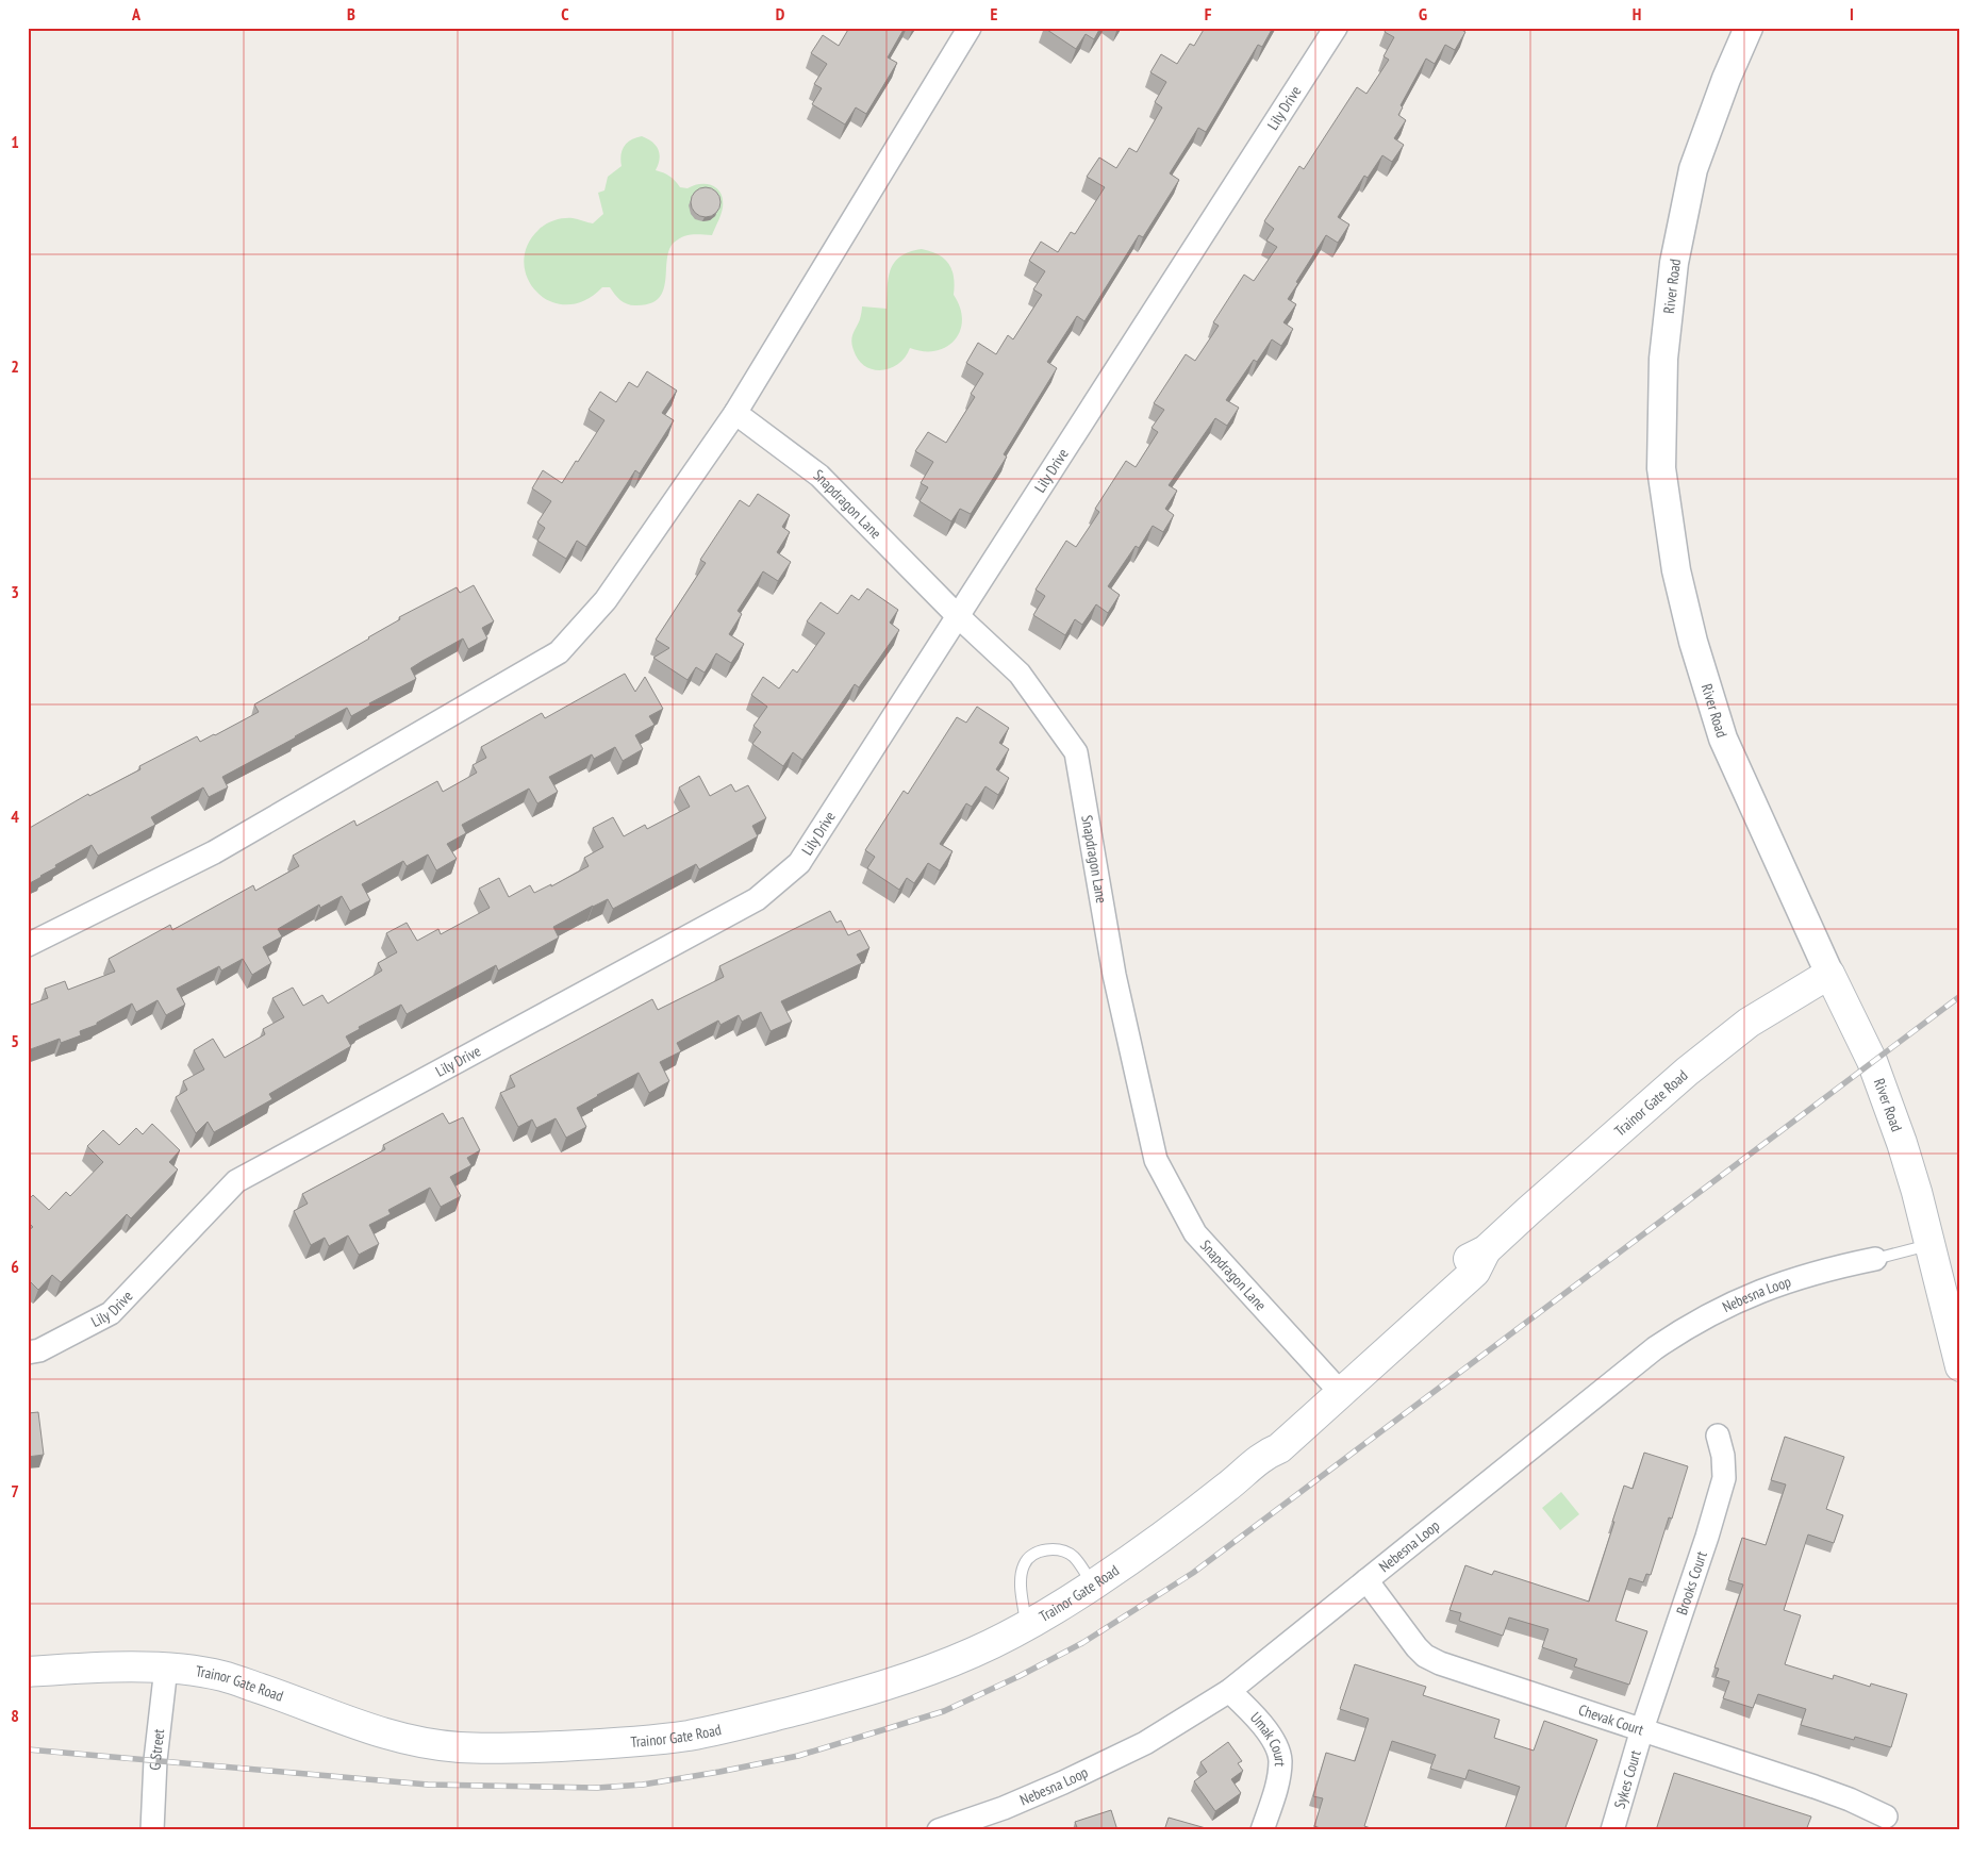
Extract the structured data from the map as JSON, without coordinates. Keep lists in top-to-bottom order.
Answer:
{
  "streets": {
    "main road": ["River Road", "Trainor Gate Road"],
    "street": [
      "Lily Drive",
      "Snapdragon Lane",
      "Nebesna Loop",
      "Brooks Court",
      "Chevak Court",
      "Umak Court",
      "G Street",
      "Sykes Court"
    ]
  },
  "crossings": [
    ["Lily Drive", "Snapdragon Lane"],
    ["River Road", "Trainor Gate Road"],
    ["Snapdragon Lane", "Trainor Gate Road"],
    ["Trainor Gate Road", "G Street"],
    ["Nebesna Loop", "Chevak Court"],
    ["Nebesna Loop", "Umak Court"],
    ["Brooks Court", "Chevak Court"],
    ["Brooks Court", "Sykes Court"],
    ["Chevak Court", "Sykes Court"]
  ],
  "grid": {
    "columns": [
      "A",
      "B",
      "C",
      "D",
      "E",
      "F",
      "G",
      "H",
      "I"
    ],
    "rows": [
      "1",
      "2",
      "3",
      "4",
      "5",
      "6",
      "7",
      "8"
    ]
  }
}
